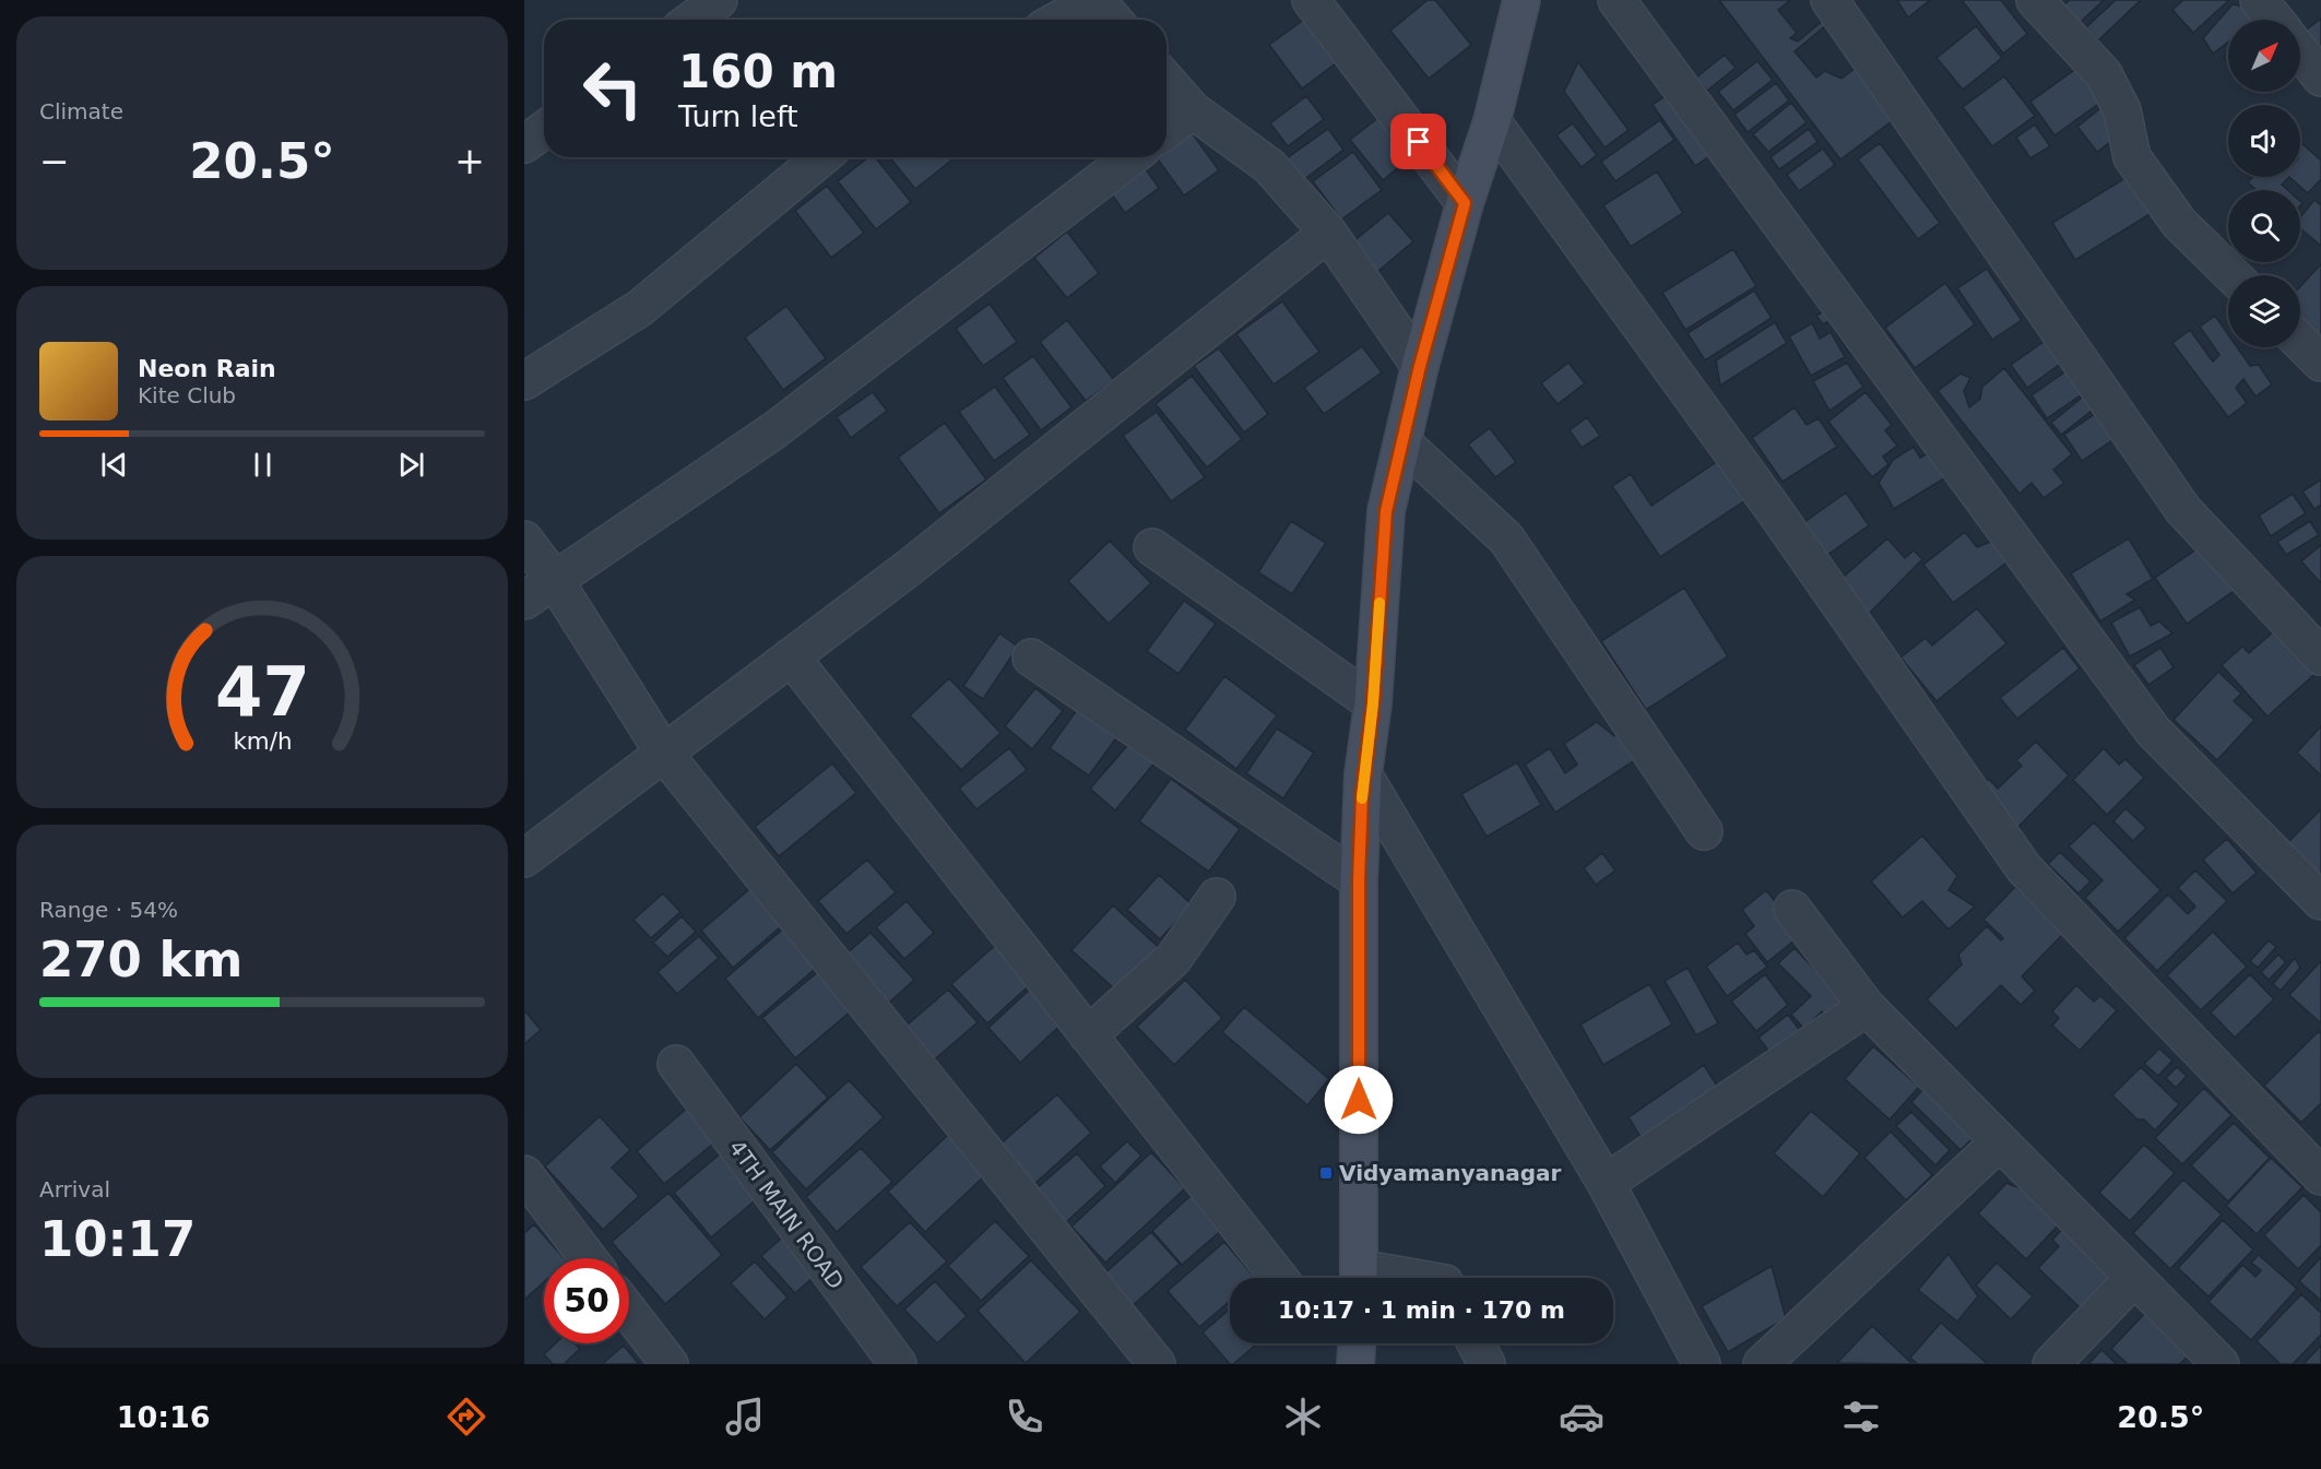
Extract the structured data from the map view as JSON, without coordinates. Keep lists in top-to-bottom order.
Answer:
{
  "streets": {
    "street": ["4TH MAIN ROAD"]
  },
  "places": {
    "transit": ["Vidyamanyanagar"]
  },
  "north": "top right",
  "page": {
    "tile": [
      "Climate",
      ["Range · 54%", "270 km"],
      ["Arrival", "10:17"]
    ],
    "turn": ["160 m", "Turn left"],
    "heat": ["−", "20.5°", "+"],
    "song": ["Neon Rain", "Kite Club"],
    "limit": "50",
    "trip": "10:17 · 1 min · 170 m",
    "tabs": ["10:16", "20.5°"],
    "gauge": ["47", "km/h"]
  }
}
